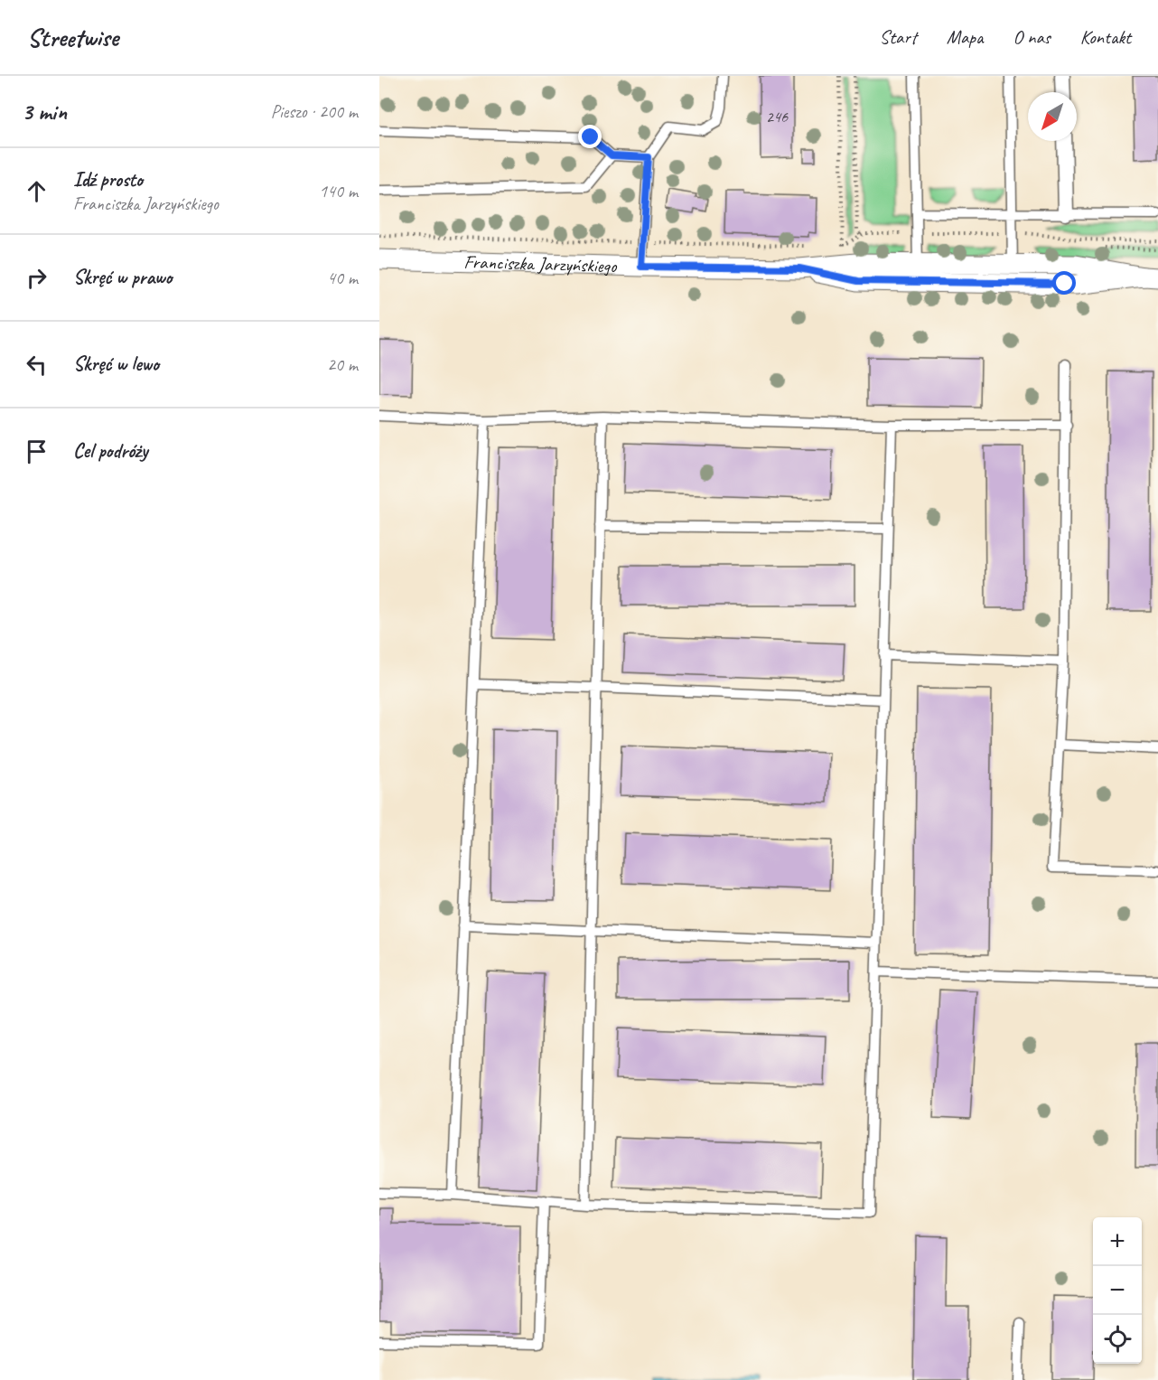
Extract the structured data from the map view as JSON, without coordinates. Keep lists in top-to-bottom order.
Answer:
{
  "streets": {
    "street": ["Franciszka Jarzyńskiego"]
  },
  "house_numbers": ["246"],
  "north": "bottom left",
  "page": {
    "header": "Streetwise",
    "nav": [
      "Start",
      "Mapa",
      "O nas",
      "Kontakt"
    ],
    "heading": ["3 min", "Pieszo · 200 m"],
    "list": [
      ["Idź prosto", "Franciszka Jarzyńskiego", "140 m"],
      ["Skręć w prawo", "40 m"],
      ["Skręć w lewo", "20 m"],
      "Cel podróży"
    ],
    "map_buttons": ["+", "−"]
  }
}
